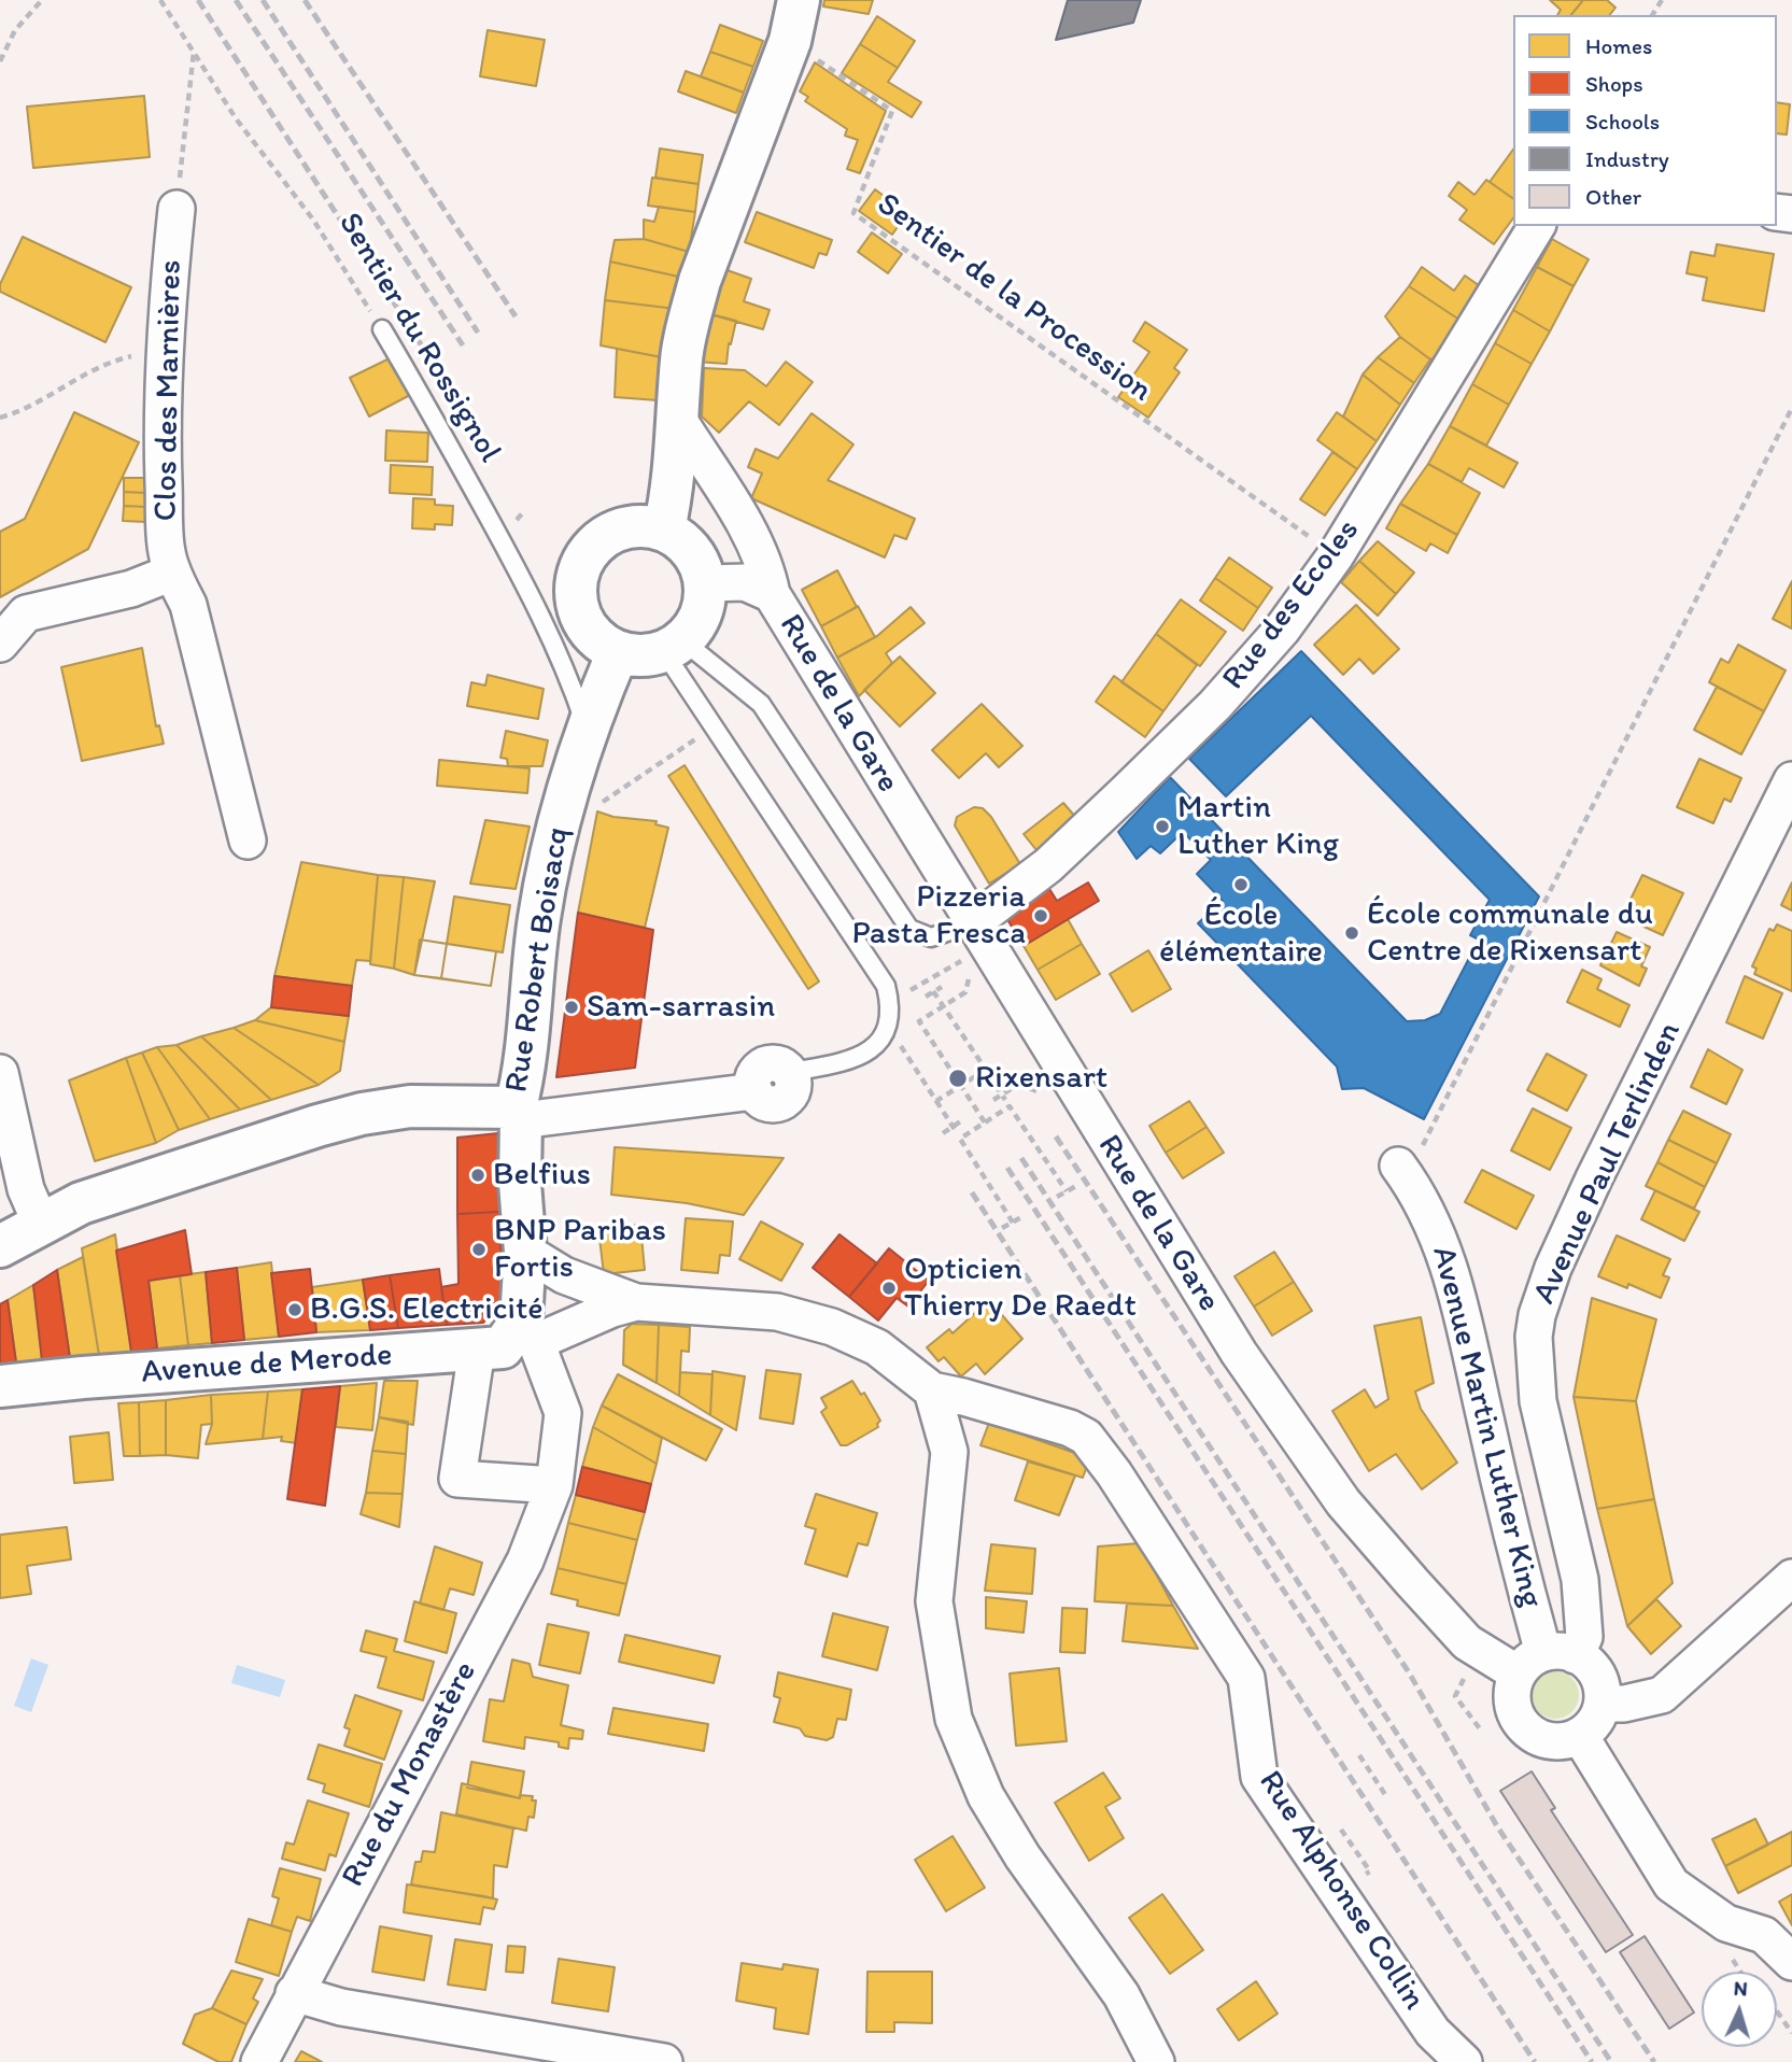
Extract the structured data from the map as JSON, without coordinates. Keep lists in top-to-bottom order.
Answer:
{
  "streets": {
    "street": [
      "Clos des Marnières",
      "Rue des Ecoles",
      "Rue de la Gare",
      "Rue Robert Boisacq",
      "Avenue Paul Terlinden",
      "Avenue de Merode",
      "Avenue Martin Luther King",
      "Rue du Monastère",
      "Rue Alphonse Collin"
    ],
    "lane": ["Sentier du Rossignol"],
    "path": ["Sentier de la Procession"]
  },
  "crossings": [
    ["Sentier de la Procession", "Rue des Ecoles"],
    ["Sentier du Rossignol", "Rue Robert Boisacq"],
    ["Rue des Ecoles", "Rue de la Gare"],
    ["Rue de la Gare", "Rue Robert Boisacq"],
    ["Rue de la Gare", "Avenue Paul Terlinden"],
    ["Rue de la Gare", "Avenue Martin Luther King"],
    ["Rue Robert Boisacq", "Avenue de Merode"],
    ["Rue Robert Boisacq", "Rue du Monastère"],
    ["Rue Robert Boisacq", "Rue Alphonse Collin"],
    ["Avenue Paul Terlinden", "Avenue Martin Luther King"],
    ["Avenue de Merode", "Rue du Monastère"],
    ["Avenue de Merode", "Rue Alphonse Collin"],
    ["Rue du Monastère", "Rue Alphonse Collin"]
  ],
  "places": [
    "Martin Luther King",
    "École élémentaire",
    "Pizzeria Pasta Fresca",
    "École communale du Centre de Rixensart",
    "Sam-sarrasin",
    "Rixensart",
    "Belfius",
    "BNP Paribas Fortis",
    "Opticien Thierry De Raedt",
    "B.G.S. Electricité"
  ],
  "legend": [
    "Homes",
    "Shops",
    "Schools",
    "Industry",
    "Other"
  ],
  "north": "top"
}
